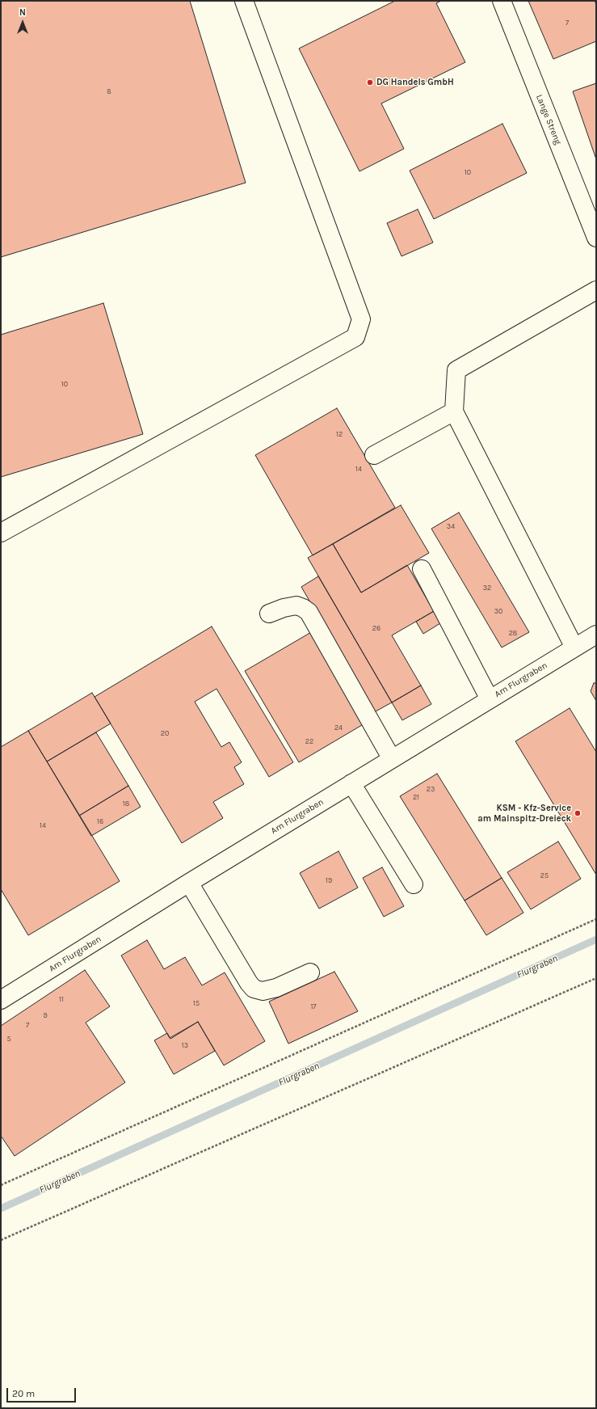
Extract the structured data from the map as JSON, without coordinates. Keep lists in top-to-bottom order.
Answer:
{
  "streets": {
    "street": ["Lange Streng", "Am Flurgraben"]
  },
  "water": ["Flurgraben"],
  "places": ["DG Handels GmbH", "KSM - Kfz-Service am Mainspitz-Dreieck"],
  "house_numbers": [
    "7",
    "8",
    "10",
    "10",
    "12",
    "14",
    "34",
    "32",
    "30",
    "26",
    "28",
    "24",
    "20",
    "22",
    "23",
    "21",
    "18",
    "16",
    "14",
    "25",
    "19",
    "11",
    "15",
    "17",
    "9",
    "7",
    "5",
    "13"
  ],
  "scale_bar": "20 m",
  "north": "top"
}
